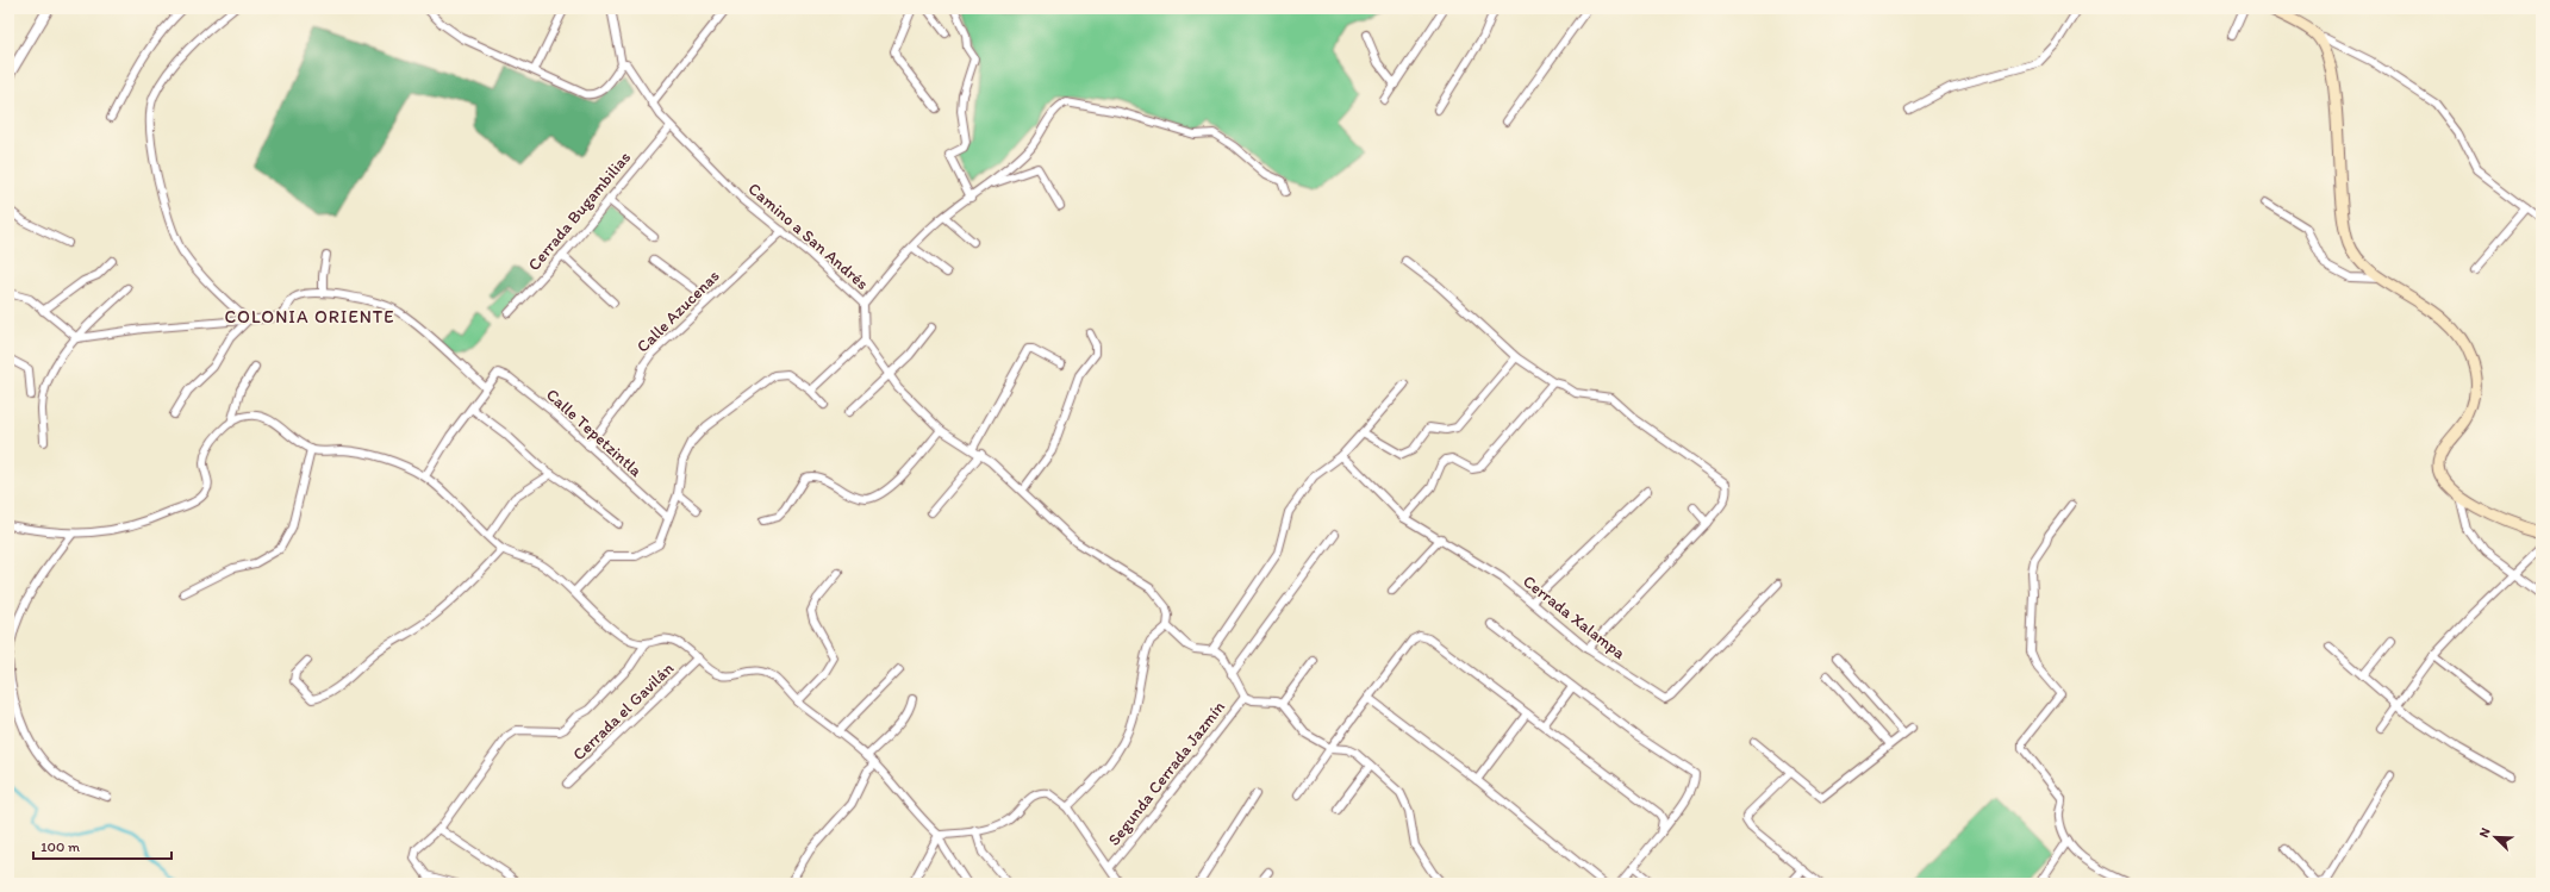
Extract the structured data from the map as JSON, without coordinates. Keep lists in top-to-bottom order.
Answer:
{
  "streets": {
    "street": [
      "Cerrada Bugambilias",
      "Camino a San Andrés",
      "Calle Azucenas",
      "Calle Tepetzintla",
      "Cerrada Xalampa",
      "Cerrada el Gavilán",
      "Segunda Cerrada Jazmín"
    ]
  },
  "crossings": [
    ["Cerrada Bugambilias", "Camino a San Andrés"],
    ["Camino a San Andrés", "Calle Azucenas"],
    ["Calle Azucenas", "Calle Tepetzintla"]
  ],
  "districts": ["COLONIA ORIENTE"],
  "scale_bar": "100 m",
  "north": "top left"
}
